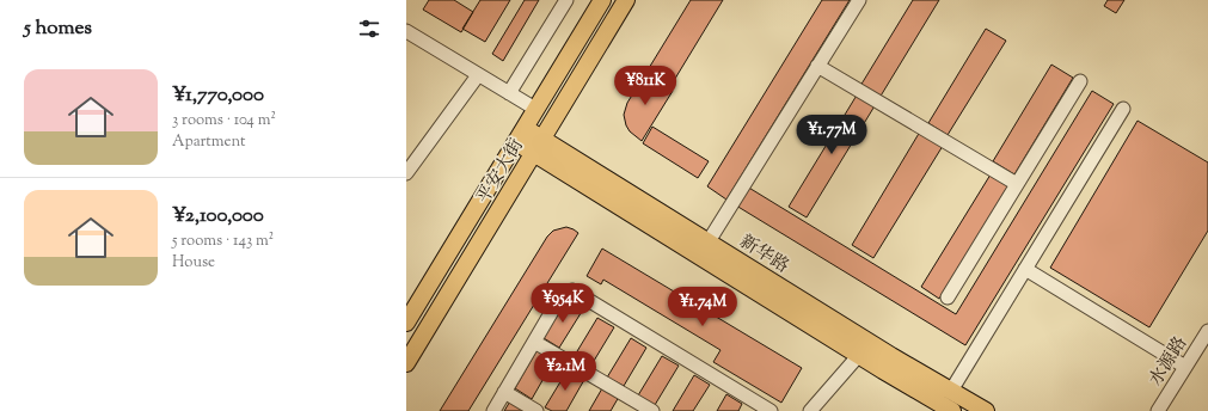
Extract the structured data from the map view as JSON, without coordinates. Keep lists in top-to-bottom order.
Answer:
{
  "streets": {
    "main road": ["平安大街", "新华路"],
    "street": ["水源路"]
  },
  "crossings": [
    ["平安大街", "新华路"]
  ],
  "page": {
    "heading": "5 homes",
    "list": [
      {
        "name": "¥1,770,000",
        "note": "3 rooms · 104 m² · Apartment"
      },
      {
        "name": "¥2,100,000",
        "note": "5 rooms · 143 m² · House"
      }
    ],
    "price": [
      "¥811K",
      "¥1.77M",
      "¥954K",
      "¥1.74M",
      "¥2.1M"
    ]
  }
}
